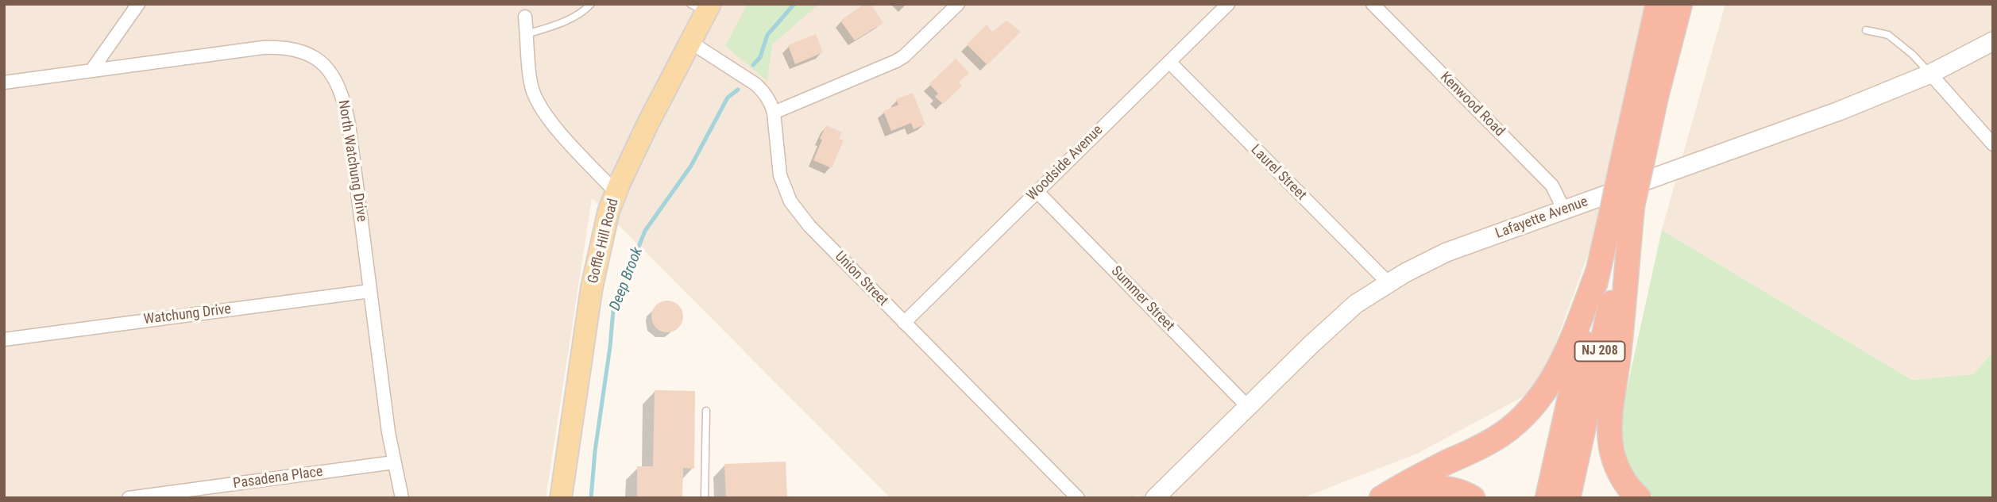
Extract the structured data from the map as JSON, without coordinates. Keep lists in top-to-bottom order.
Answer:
{
  "streets": {
    "highway": ["NJ 208"],
    "main road": ["Goffle Hill Road"],
    "street": [
      "Kenwood Road",
      "North Watchung Drive",
      "Woodside Avenue",
      "Laurel Street",
      "Lafayette Avenue",
      "Union Street",
      "Summer Street",
      "Watchung Drive",
      "Pasadena Place"
    ]
  },
  "crossings": [
    ["Kenwood Road", "Lafayette Avenue"],
    ["North Watchung Drive", "Watchung Drive"],
    ["North Watchung Drive", "Pasadena Place"],
    ["Woodside Avenue", "Laurel Street"],
    ["Woodside Avenue", "Union Street"],
    ["Woodside Avenue", "Summer Street"],
    ["Laurel Street", "Lafayette Avenue"],
    ["Lafayette Avenue", "Summer Street"],
    ["Goffle Hill Road", "Union Street"]
  ],
  "water": ["Deep Brook"]
}
